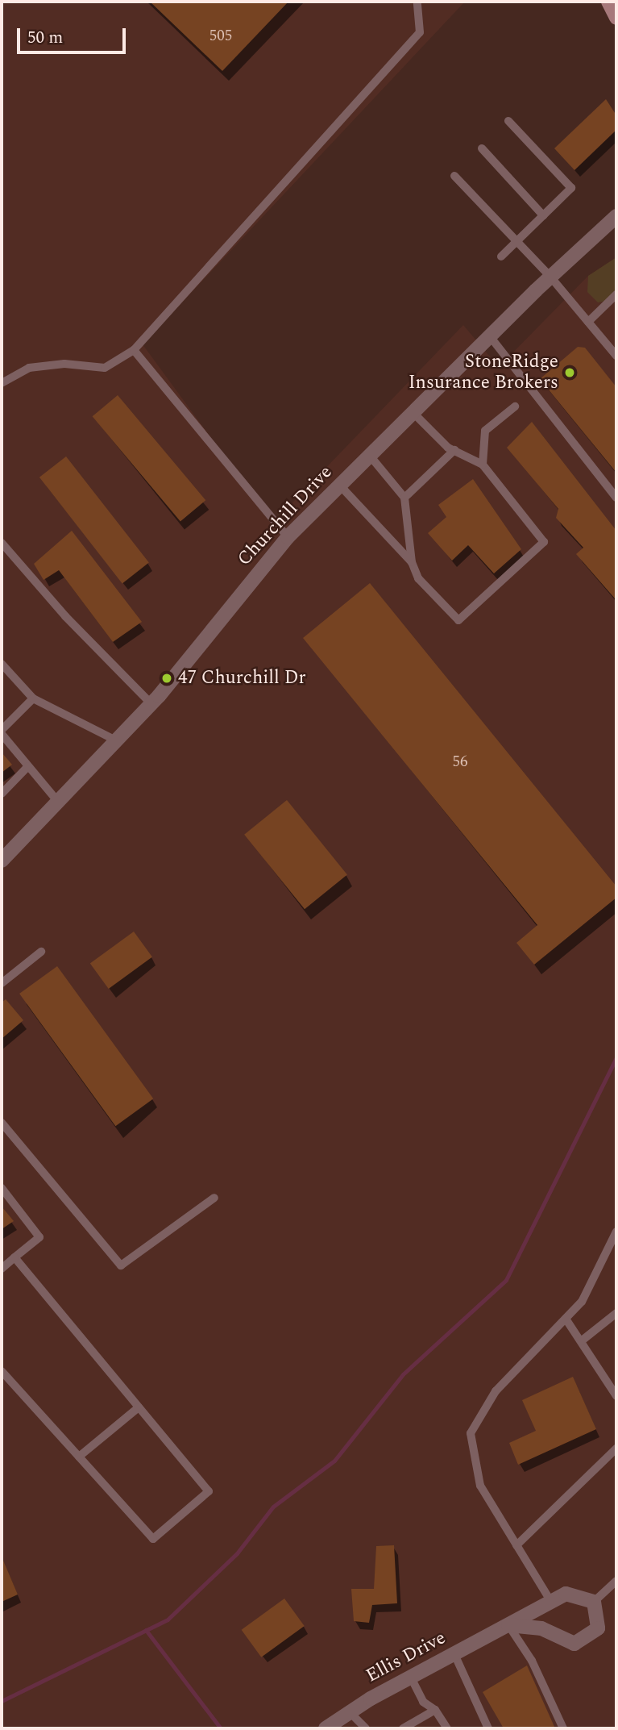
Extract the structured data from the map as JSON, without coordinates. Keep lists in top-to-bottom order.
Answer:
{
  "streets": {
    "street": ["Churchill Drive", "Ellis Drive"]
  },
  "places": ["StoneRidge Insurance Brokers", "47 Churchill Dr"],
  "house_numbers": ["505", "56"],
  "scale_bar": "50 m"
}
